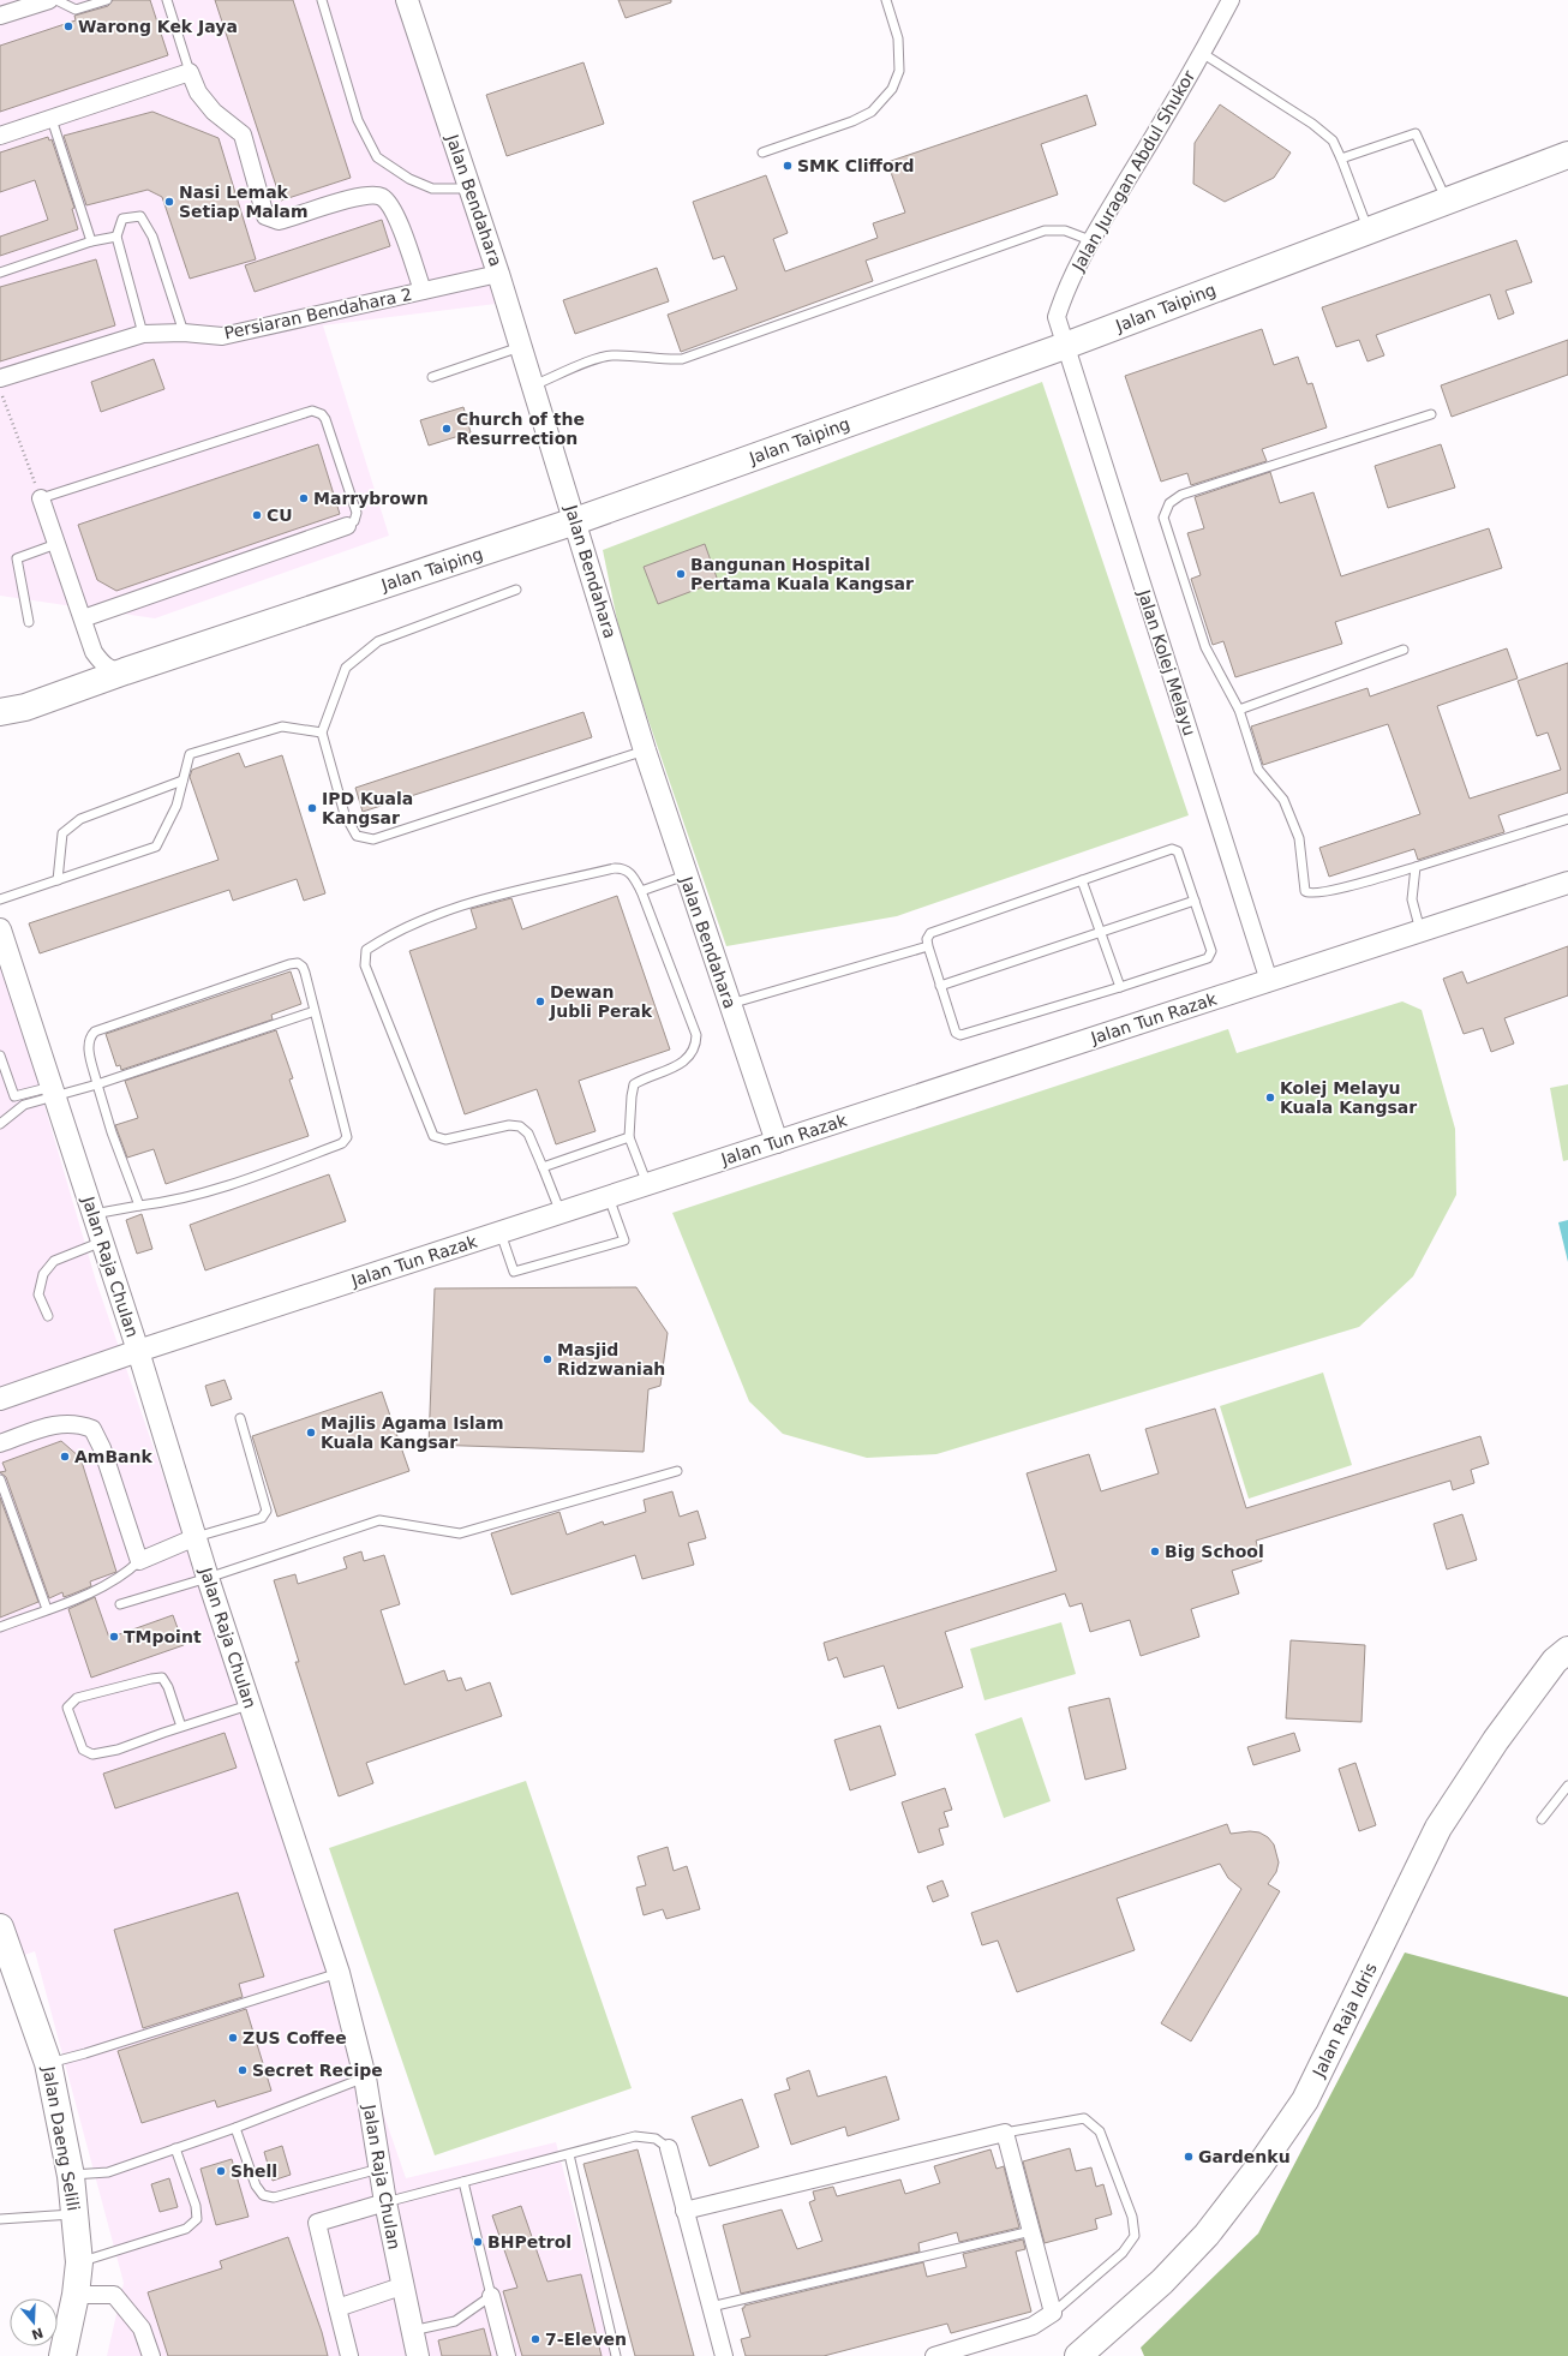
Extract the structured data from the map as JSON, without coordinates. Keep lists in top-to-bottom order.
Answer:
{
  "streets": {
    "main road": ["Jalan Taiping", "Jalan Raja Idris", "Jalan Daeng Selili"],
    "street": [
      "Jalan Juragan Abdul Shukor",
      "Jalan Bendahara",
      "Persiaran Bendahara 2",
      "Jalan Kolej Melayu",
      "Jalan Tun Razak",
      "Jalan Raja Chulan"
    ]
  },
  "crossings": [
    ["Jalan Juragan Abdul Shukor", "Jalan Taiping"],
    ["Jalan Juragan Abdul Shukor", "Jalan Kolej Melayu"],
    ["Jalan Bendahara", "Jalan Taiping"],
    ["Jalan Bendahara", "Persiaran Bendahara 2"],
    ["Jalan Bendahara", "Jalan Tun Razak"],
    ["Jalan Taiping", "Jalan Kolej Melayu"],
    ["Jalan Kolej Melayu", "Jalan Tun Razak"],
    ["Jalan Tun Razak", "Jalan Raja Chulan"]
  ],
  "places": [
    "Warong Kek Jaya",
    "SMK Clifford",
    "Nasi Lemak Setiap Malam",
    "Church of the Resurrection",
    "Marrybrown",
    "CU",
    "Bangunan Hospital Pertama Kuala Kangsar",
    "IPD Kuala Kangsar",
    "Dewan Jubli Perak",
    "Kolej Melayu Kuala Kangsar",
    "Masjid Ridzwaniah",
    "Majlis Agama Islam Kuala Kangsar",
    "AmBank",
    "Big School",
    "TMpoint",
    "ZUS Coffee",
    "Secret Recipe",
    "Gardenku",
    "Shell",
    "BHPetrol",
    "7-Eleven"
  ],
  "north": "bottom"
}
